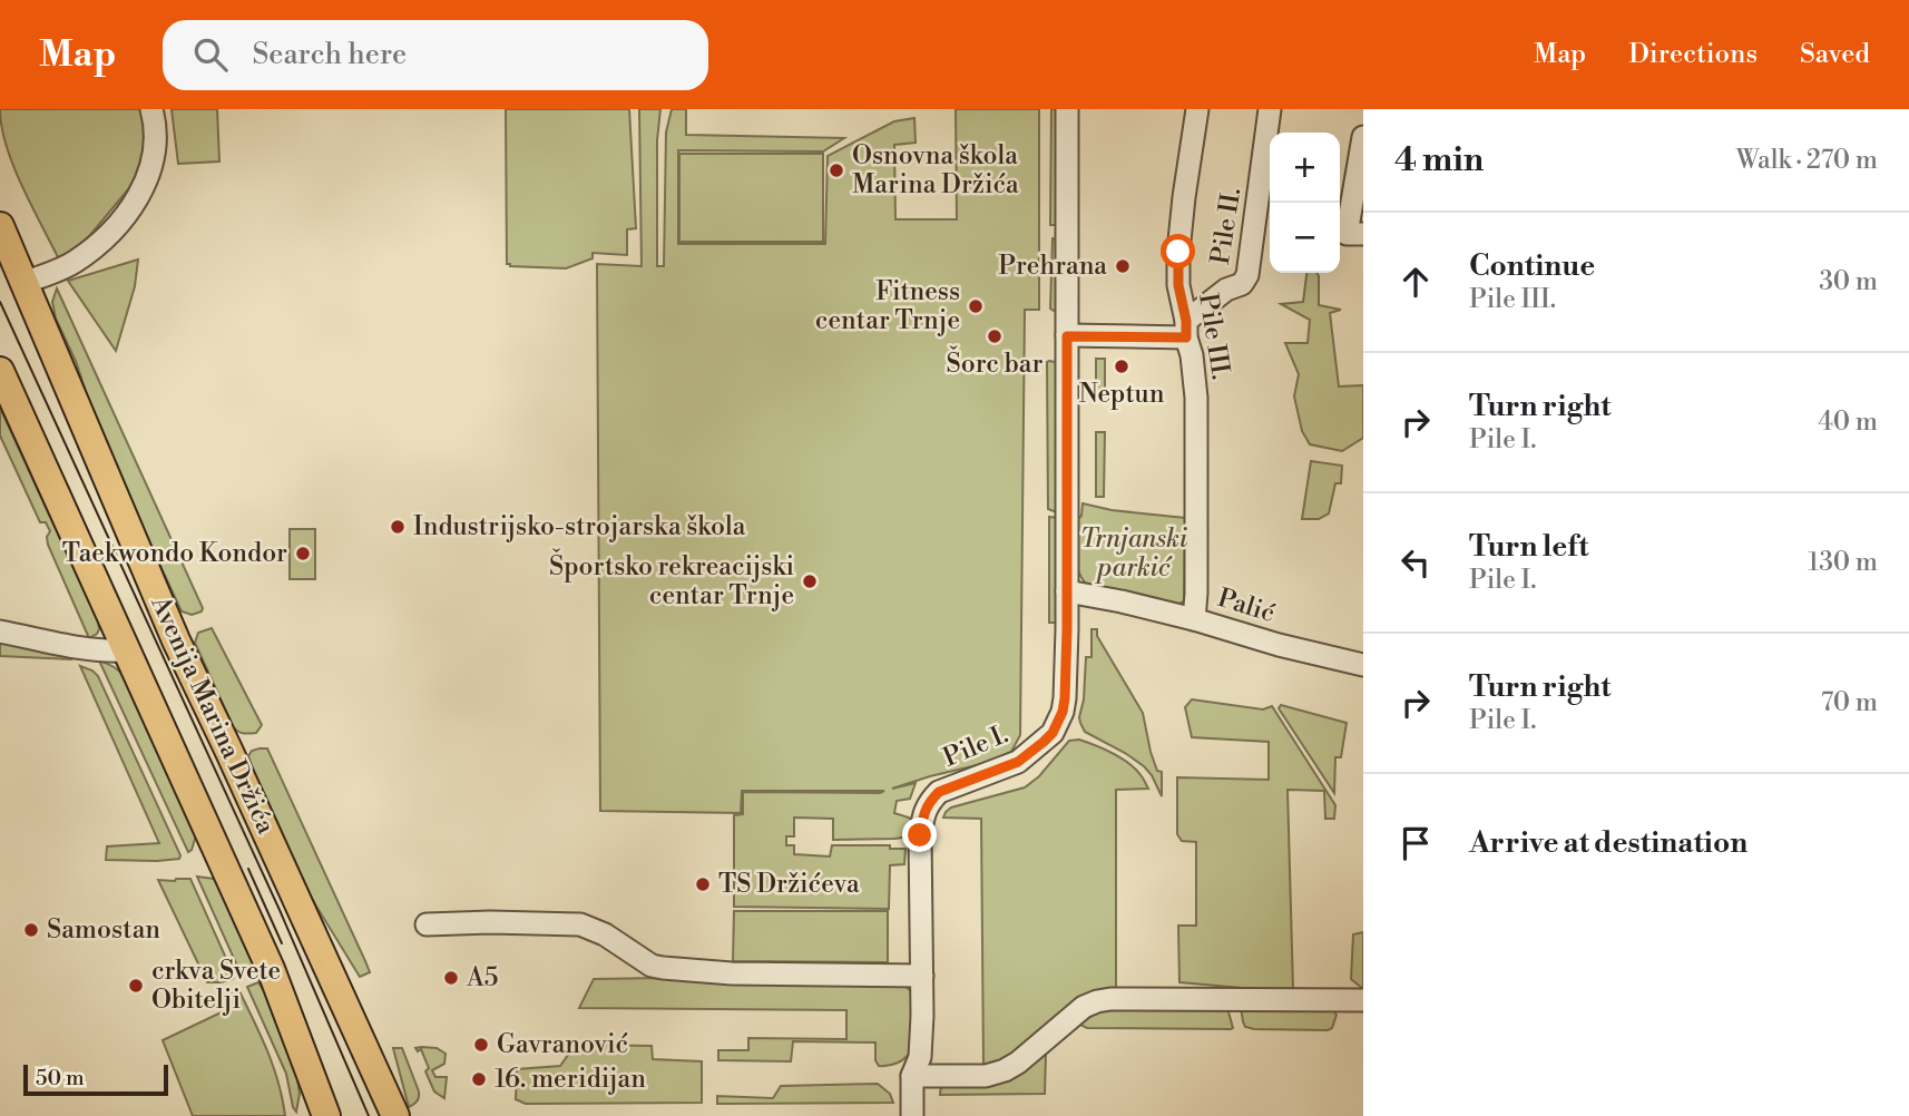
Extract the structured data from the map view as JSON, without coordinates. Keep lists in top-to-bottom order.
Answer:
{
  "streets": {
    "main road": ["Avenija Marina Držića"],
    "street": [
      "Pile II.",
      "Pile III.",
      "Palić",
      "Pile I."
    ]
  },
  "crossings": [
    ["Pile II.", "Pile III."],
    ["Pile III.", "Palić"],
    ["Palić", "Pile I."]
  ],
  "parks": ["Trnjanski parkić"],
  "places": [
    "Osnovna škola Marina Držića",
    "Prehrana",
    "Fitness centar Trnje",
    "Šorc bar",
    "Neptun",
    "Industrijsko-strojarska škola",
    "Taekwondo Kondor",
    "Športsko rekreacijski centar Trnje",
    "TS Držićeva",
    "Samostan",
    "A5",
    "crkva Svete Obitelji",
    "Gavranović",
    "16. meridijan"
  ],
  "scale_bar": "50 m",
  "page": {
    "header": "Map",
    "search": "Search here",
    "nav": ["Map", "Directions", "Saved"],
    "heading": ["4 min", "Walk · 270 m"],
    "map_buttons": ["+", "−"],
    "list": [
      ["Continue", "Pile III.", "30 m"],
      ["Turn right", "Pile I.", "40 m"],
      ["Turn left", "Pile I.", "130 m"],
      ["Turn right", "Pile I.", "70 m"],
      "Arrive at destination"
    ],
    "scale": "50 m"
  }
}
